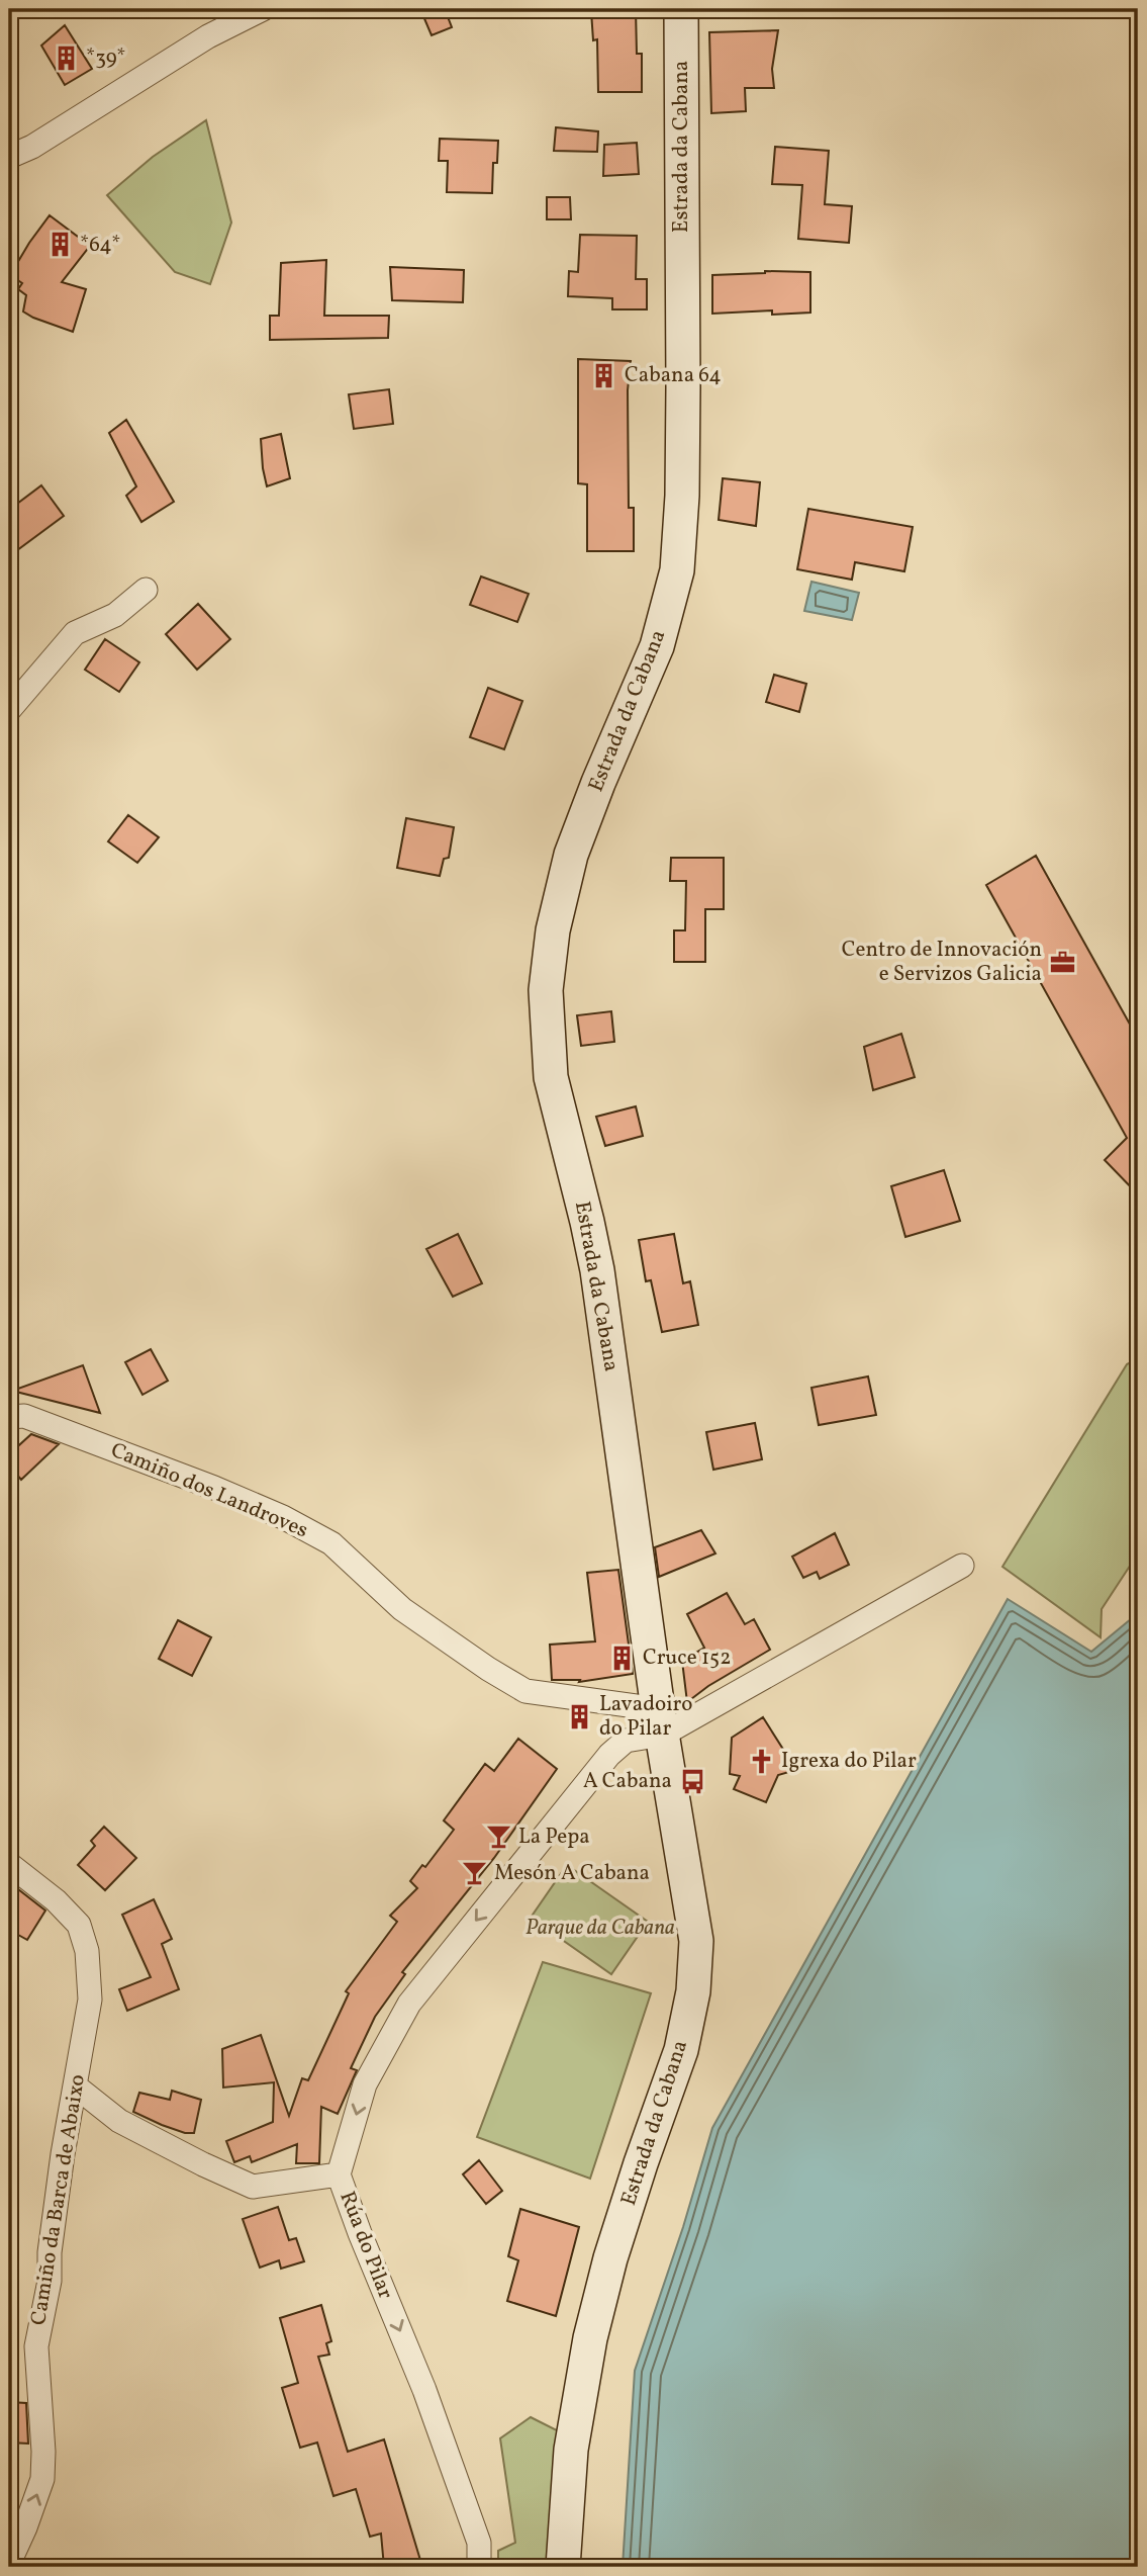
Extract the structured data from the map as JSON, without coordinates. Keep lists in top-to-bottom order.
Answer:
{
  "streets": {
    "main road": ["Estrada da Cabana"],
    "street": ["Camiño dos Landroves", "Camiño da Barca de Abaixo", "Rúa do Pilar"]
  },
  "crossings": [
    ["Estrada da Cabana", "Camiño dos Landroves"],
    ["Estrada da Cabana", "Rúa do Pilar"],
    ["Camiño dos Landroves", "Rúa do Pilar"]
  ],
  "one_way": ["Camiño da Barca de Abaixo", "Rúa do Pilar"],
  "parks": ["Parque da Cabana"],
  "places": {
    "building": [
      "*39*",
      "*64*",
      "Cabana 64",
      "Cruce 152",
      "Lavadoiro do Pilar"
    ],
    "office": ["Centro de Innovación e Servizos Galicia"],
    "church": ["Igrexa do Pilar"],
    "bus stop": ["A Cabana"],
    "bar": ["La Pepa", "Mesón A Cabana"]
  }
}
